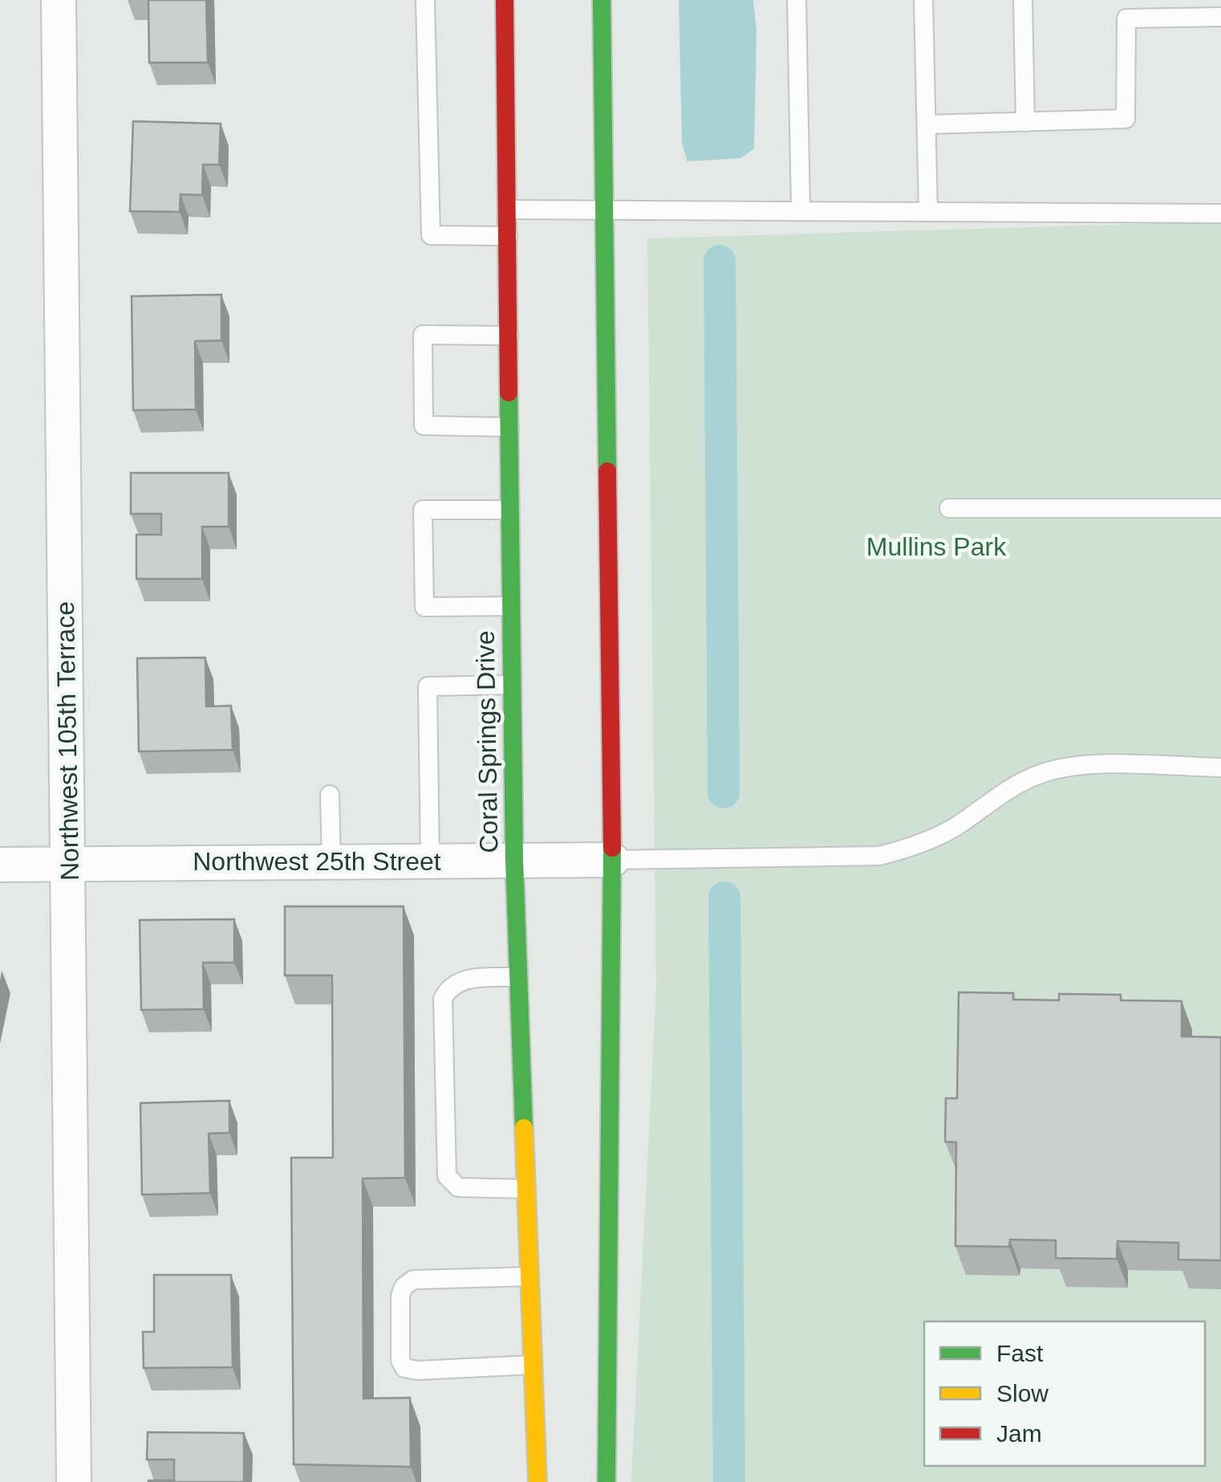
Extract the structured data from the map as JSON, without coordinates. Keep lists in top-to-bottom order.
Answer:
{
  "streets": {
    "main road": ["Coral Springs Drive"],
    "street": ["Northwest 105th Terrace", "Northwest 25th Street"]
  },
  "crossings": [
    ["Northwest 105th Terrace", "Northwest 25th Street"],
    ["Coral Springs Drive", "Northwest 25th Street"]
  ],
  "parks": ["Mullins Park"],
  "legend": ["Fast", "Slow", "Jam"]
}
